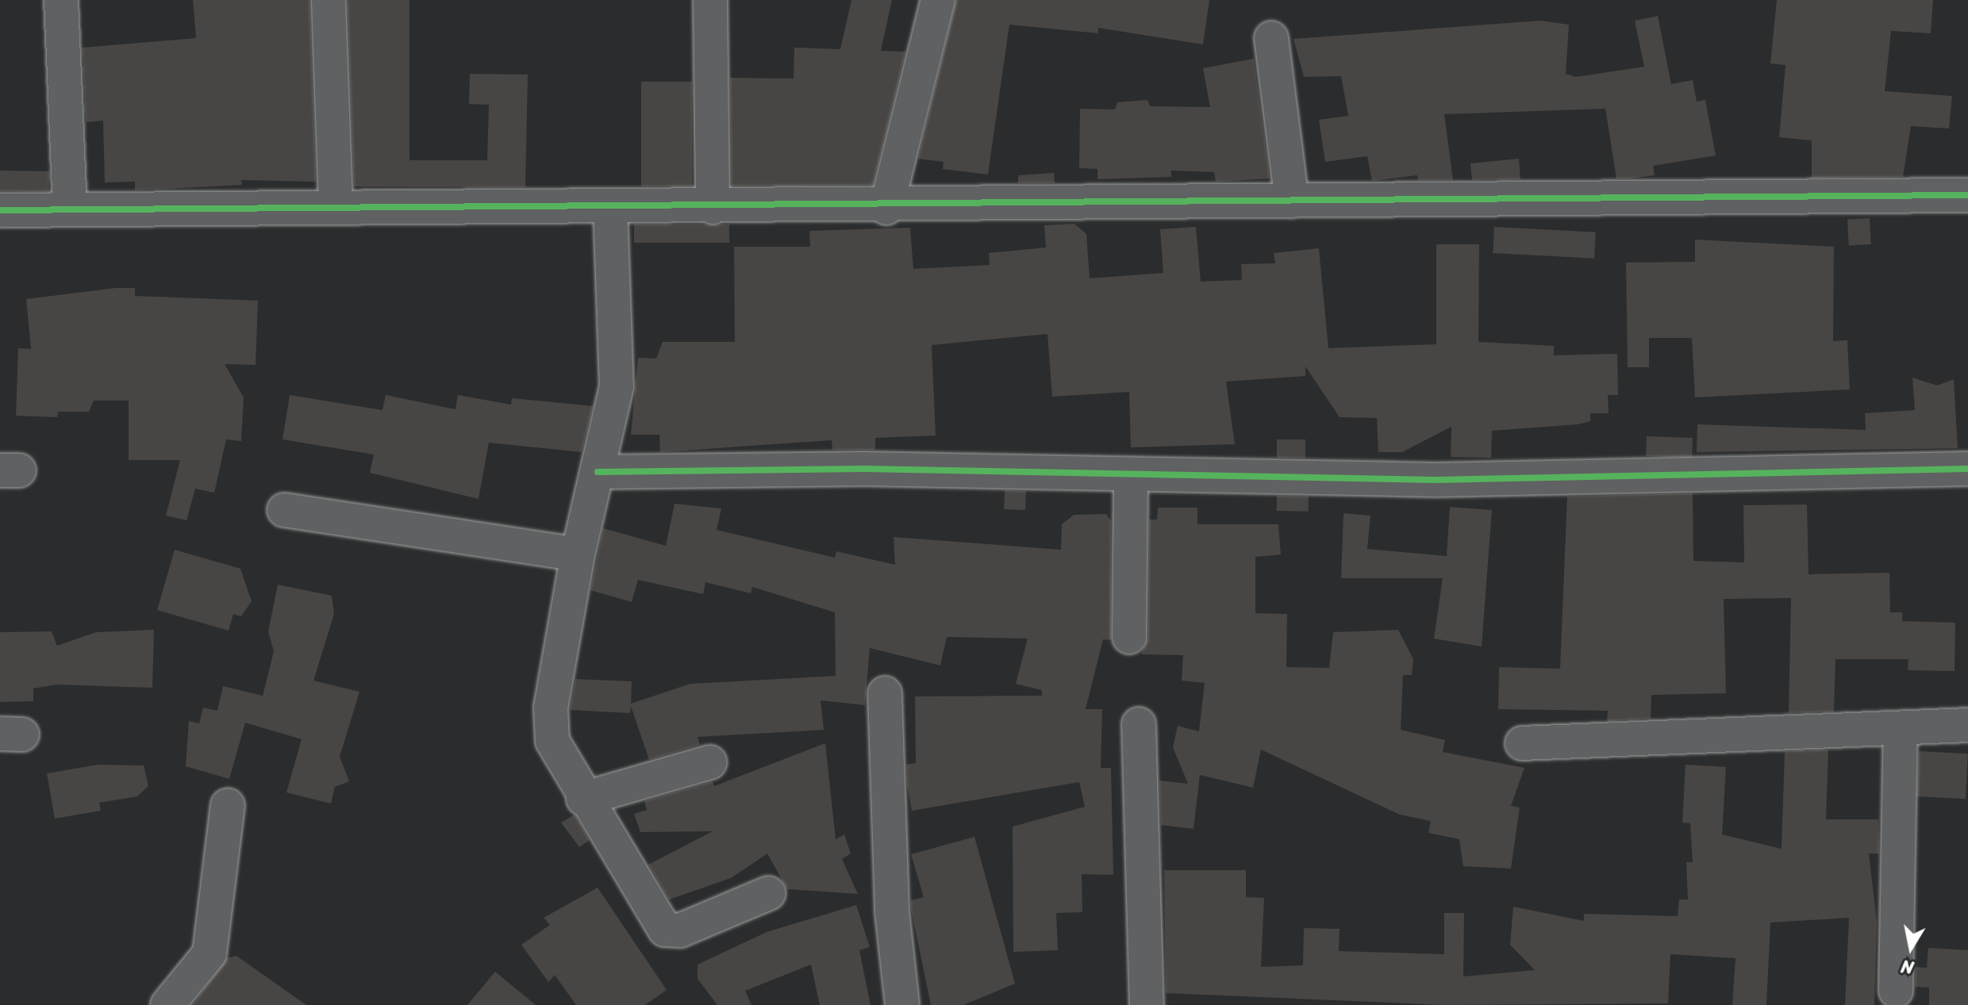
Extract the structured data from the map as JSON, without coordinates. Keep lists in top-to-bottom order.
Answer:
{
  "north": "bottom"
}
